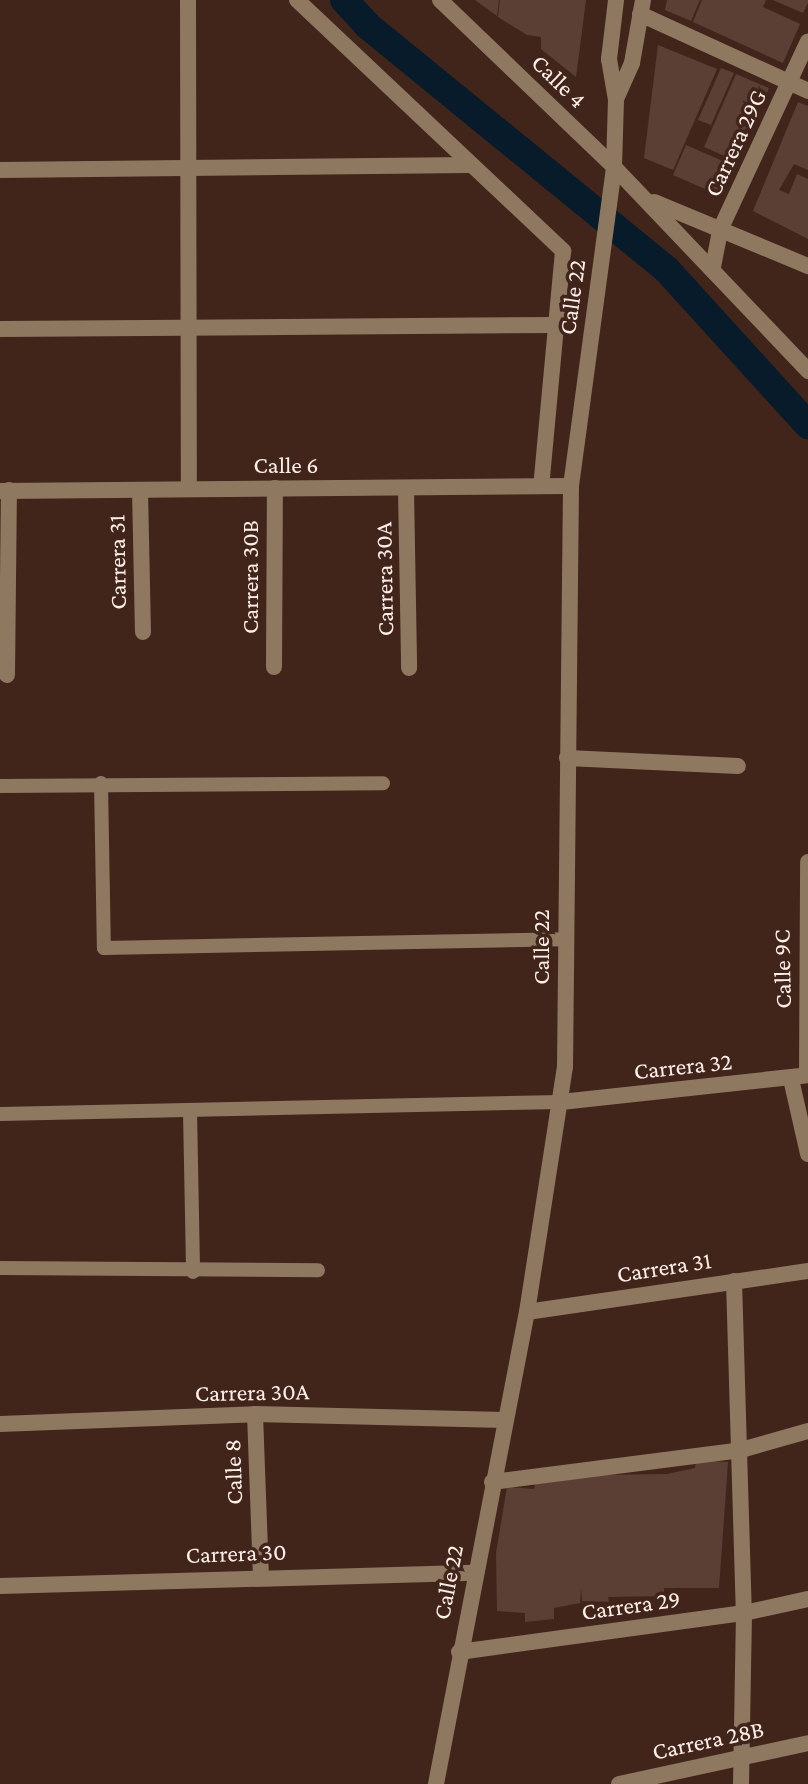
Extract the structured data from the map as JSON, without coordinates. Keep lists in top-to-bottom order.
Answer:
{
  "streets": {
    "street": [
      "Calle 4",
      "Carrera 29G",
      "Calle 22",
      "Calle 6",
      "Carrera 31",
      "Carrera 30B",
      "Carrera 30A",
      "Calle 9C",
      "Carrera 32",
      "Calle 8",
      "Carrera 30",
      "Carrera 29",
      "Carrera 28B"
    ]
  },
  "crossings": [
    ["Calle 4", "Carrera 29G"],
    ["Calle 4", "Calle 22"],
    ["Calle 22", "Calle 6"],
    ["Calle 22", "Carrera 31"],
    ["Calle 22", "Carrera 30A"],
    ["Calle 22", "Carrera 32"],
    ["Calle 22", "Carrera 30"],
    ["Calle 22", "Carrera 29"],
    ["Calle 6", "Carrera 31"],
    ["Calle 6", "Carrera 30B"],
    ["Calle 6", "Carrera 30A"],
    ["Carrera 30A", "Calle 8"],
    ["Calle 9C", "Carrera 32"],
    ["Calle 8", "Carrera 30"]
  ]
}
